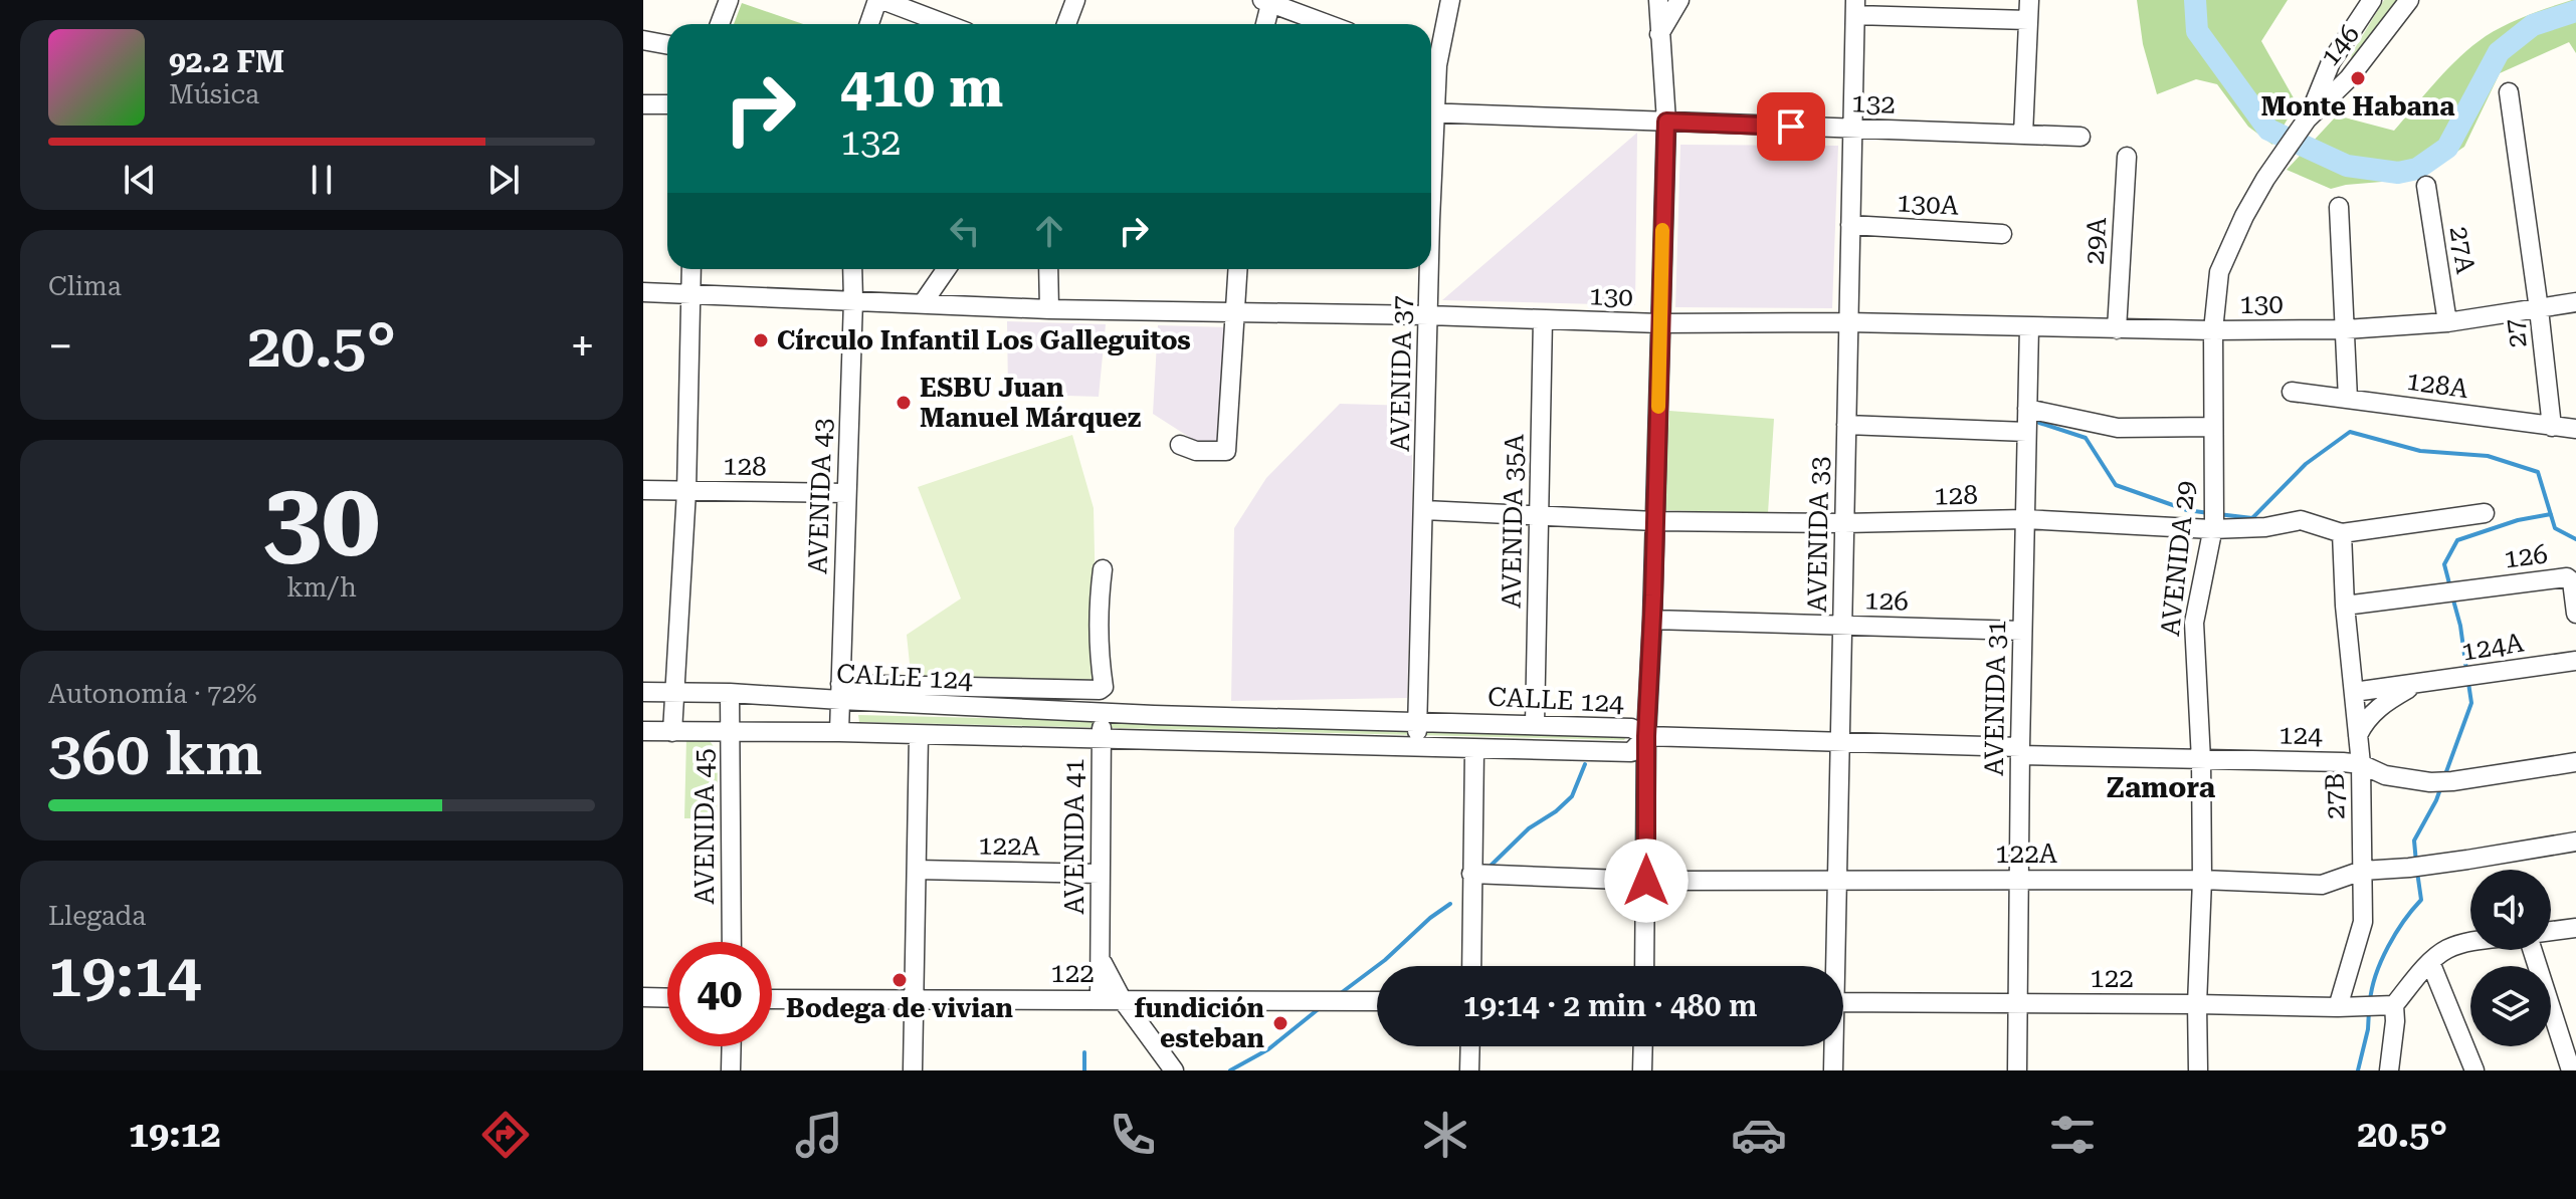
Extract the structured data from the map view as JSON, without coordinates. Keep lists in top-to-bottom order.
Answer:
{
  "streets": {
    "street": [
      "146",
      "132",
      "130A",
      "29A",
      "27A",
      "130",
      "27",
      "AVENIDA 37",
      "128A",
      "128",
      "AVENIDA 43",
      "AVENIDA 35A",
      "AVENIDA 33",
      "126",
      "AVENIDA 29",
      "124A",
      "CALLE 124",
      "AVENIDA 31",
      "124",
      "27B",
      "AVENIDA 45",
      "AVENIDA 41",
      "122A",
      "122"
    ]
  },
  "crossings": [
    ["146", "AVENIDA 29"],
    ["132", "AVENIDA 33"],
    ["130A", "AVENIDA 33"],
    ["29A", "130"],
    ["27A", "130"],
    ["130", "27"],
    ["130", "AVENIDA 37"],
    ["130", "AVENIDA 43"],
    ["130", "AVENIDA 35A"],
    ["130", "AVENIDA 33"],
    ["130", "AVENIDA 29"],
    ["130", "AVENIDA 31"],
    ["130", "AVENIDA 45"],
    ["27", "128A"],
    ["AVENIDA 37", "128"],
    ["AVENIDA 37", "CALLE 124"],
    ["128", "AVENIDA 43"],
    ["128", "AVENIDA 35A"],
    ["128", "AVENIDA 33"],
    ["128", "AVENIDA 29"],
    ["128", "AVENIDA 31"],
    ["128", "27B"],
    ["128", "AVENIDA 45"],
    ["AVENIDA 43", "CALLE 124"],
    ["AVENIDA 35A", "CALLE 124"],
    ["AVENIDA 33", "126"],
    ["AVENIDA 33", "124"],
    ["AVENIDA 33", "122A"],
    ["126", "AVENIDA 31"],
    ["126", "27B"],
    ["AVENIDA 29", "124"],
    ["AVENIDA 29", "122A"],
    ["AVENIDA 29", "122"],
    ["124A", "27B"],
    ["CALLE 124", "124"],
    ["CALLE 124", "AVENIDA 45"],
    ["CALLE 124", "AVENIDA 41"],
    ["AVENIDA 31", "124"],
    ["AVENIDA 31", "122A"],
    ["AVENIDA 31", "122"],
    ["124", "27B"],
    ["27B", "122A"],
    ["27B", "122"],
    ["AVENIDA 41", "122A"],
    ["AVENIDA 41", "122"]
  ],
  "districts": ["Zamora"],
  "places": [
    "Monte Habana",
    "Círculo Infantil Los Galleguitos",
    "ESBU Juan Manuel Márquez",
    "Bodega de vivian",
    "fundición esteban"
  ],
  "page": {
    "turn": ["410 m", "132"],
    "song": ["92.2 FM", "Música"],
    "tile": [
      "Clima",
      ["30", "km/h"],
      ["Autonomía · 72%", "360 km"],
      ["Llegada", "19:14"]
    ],
    "heat": ["−", "20.5°", "+"],
    "limit": "40",
    "trip": "19:14 · 2 min · 480 m",
    "tabs": ["19:12", "20.5°"]
  }
}
